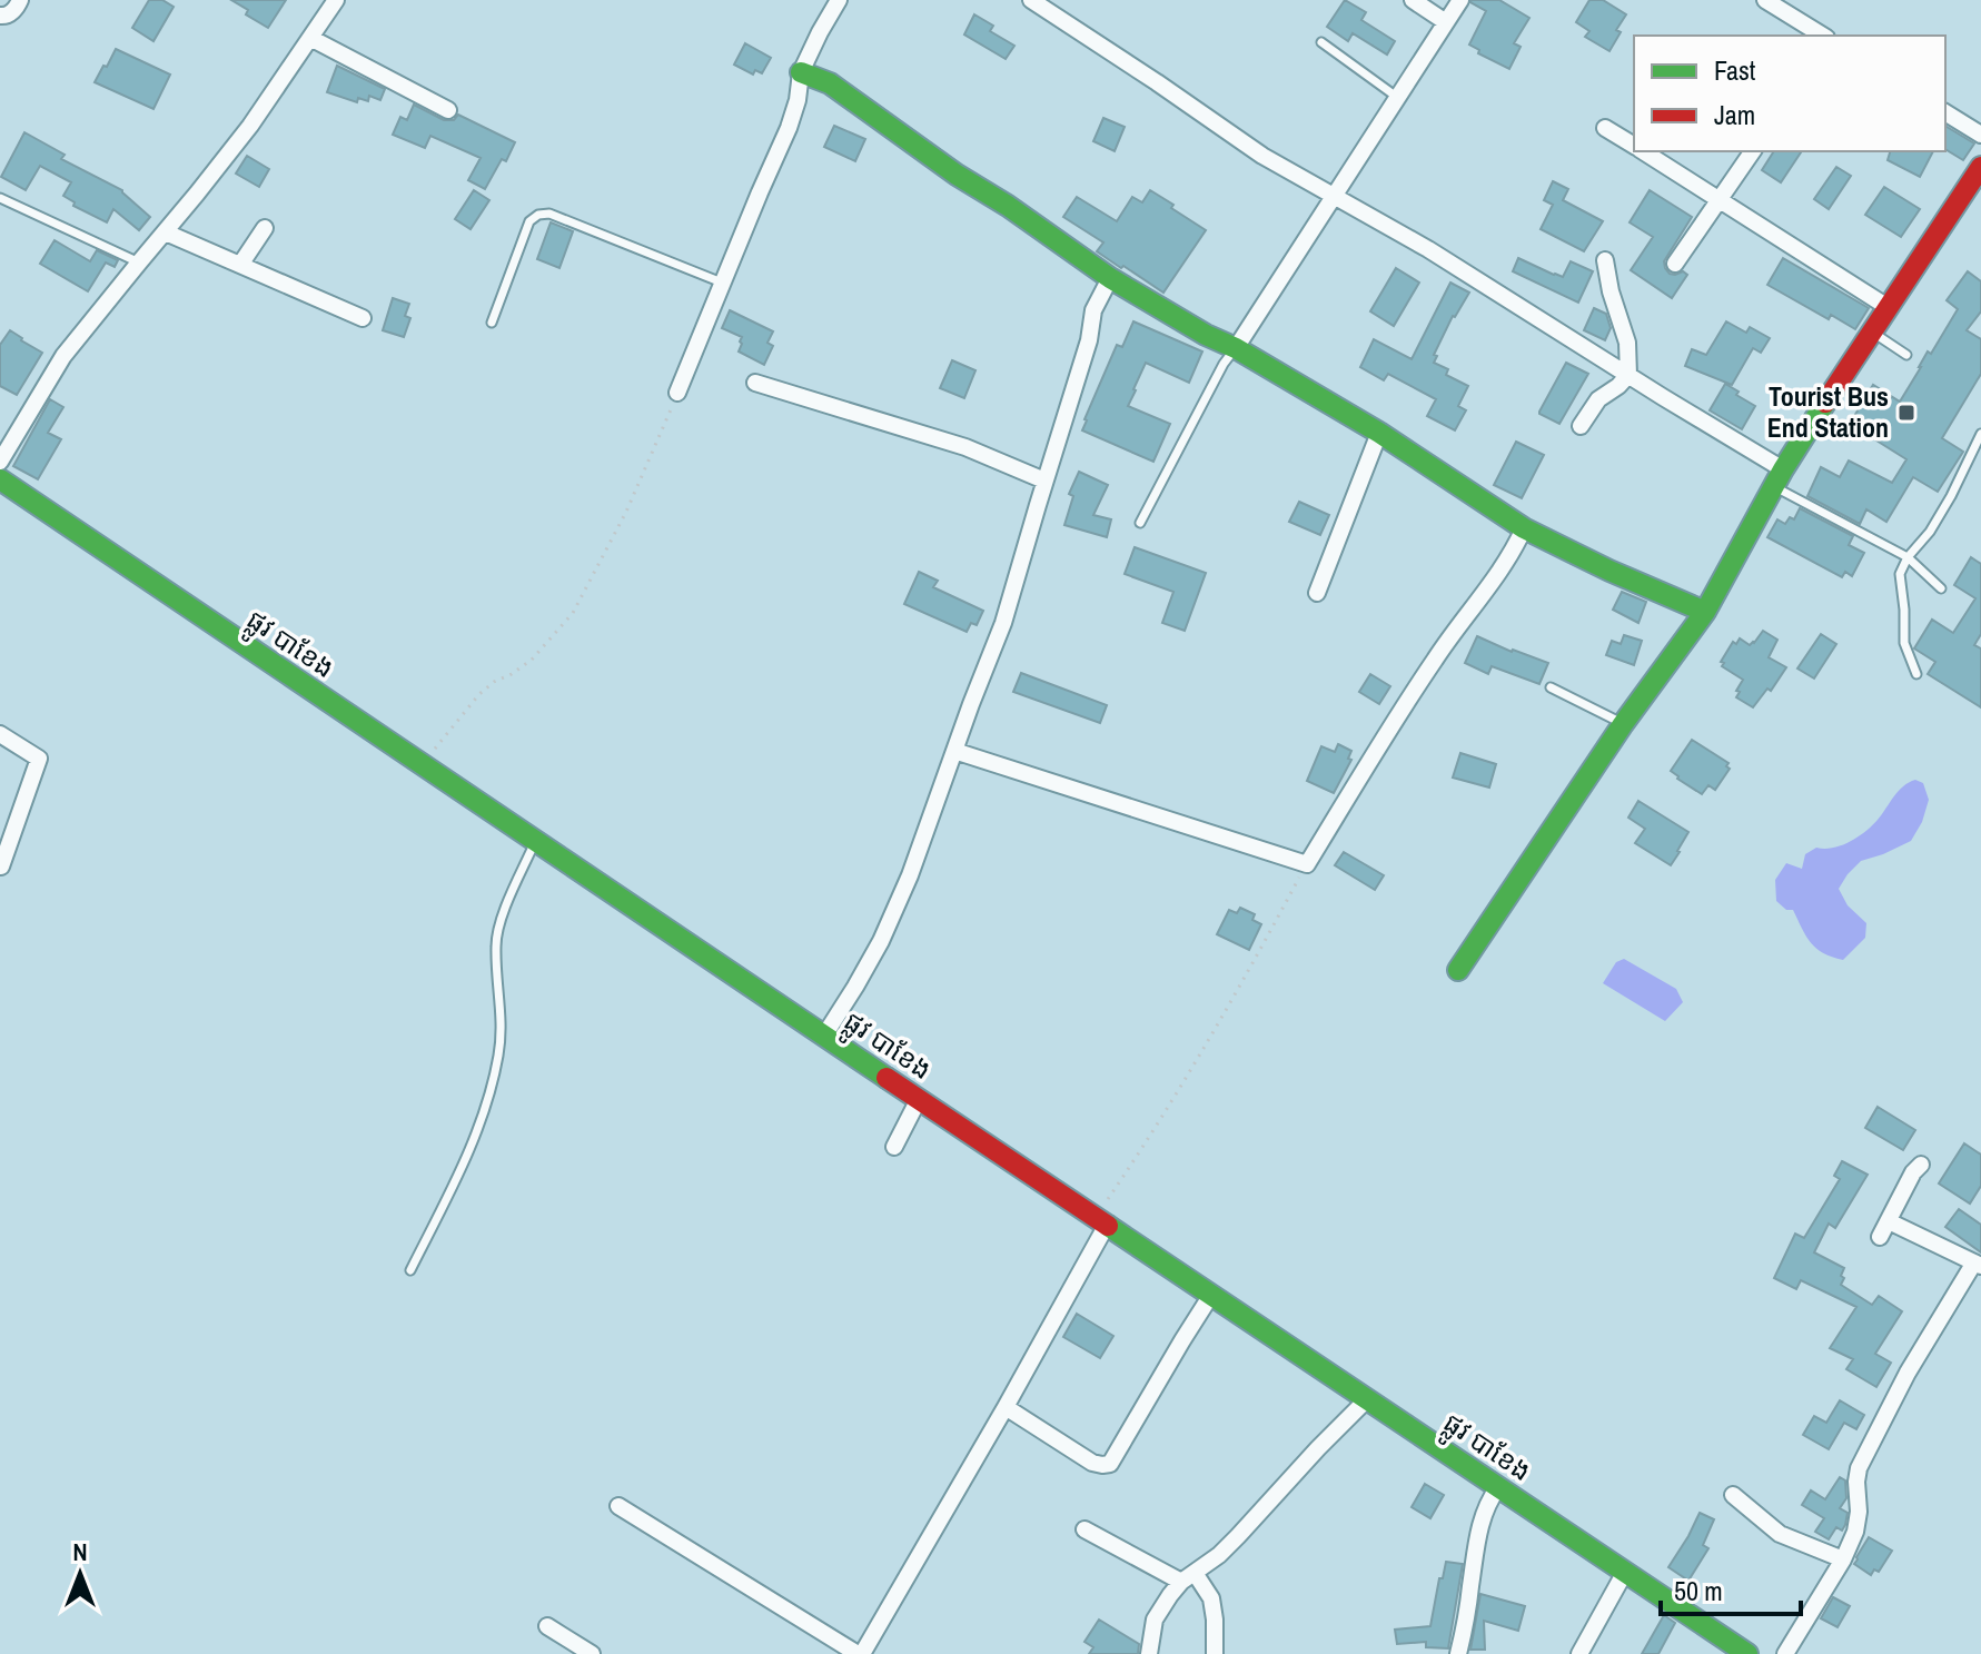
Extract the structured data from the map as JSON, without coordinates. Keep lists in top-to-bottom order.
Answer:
{
  "streets": {
    "street": ["ផ្លូវ បាខែង"]
  },
  "places": {
    "transit": ["Tourist Bus End Station"]
  },
  "legend": ["Fast", "Jam"],
  "scale_bar": "50 m",
  "north": "top"
}
